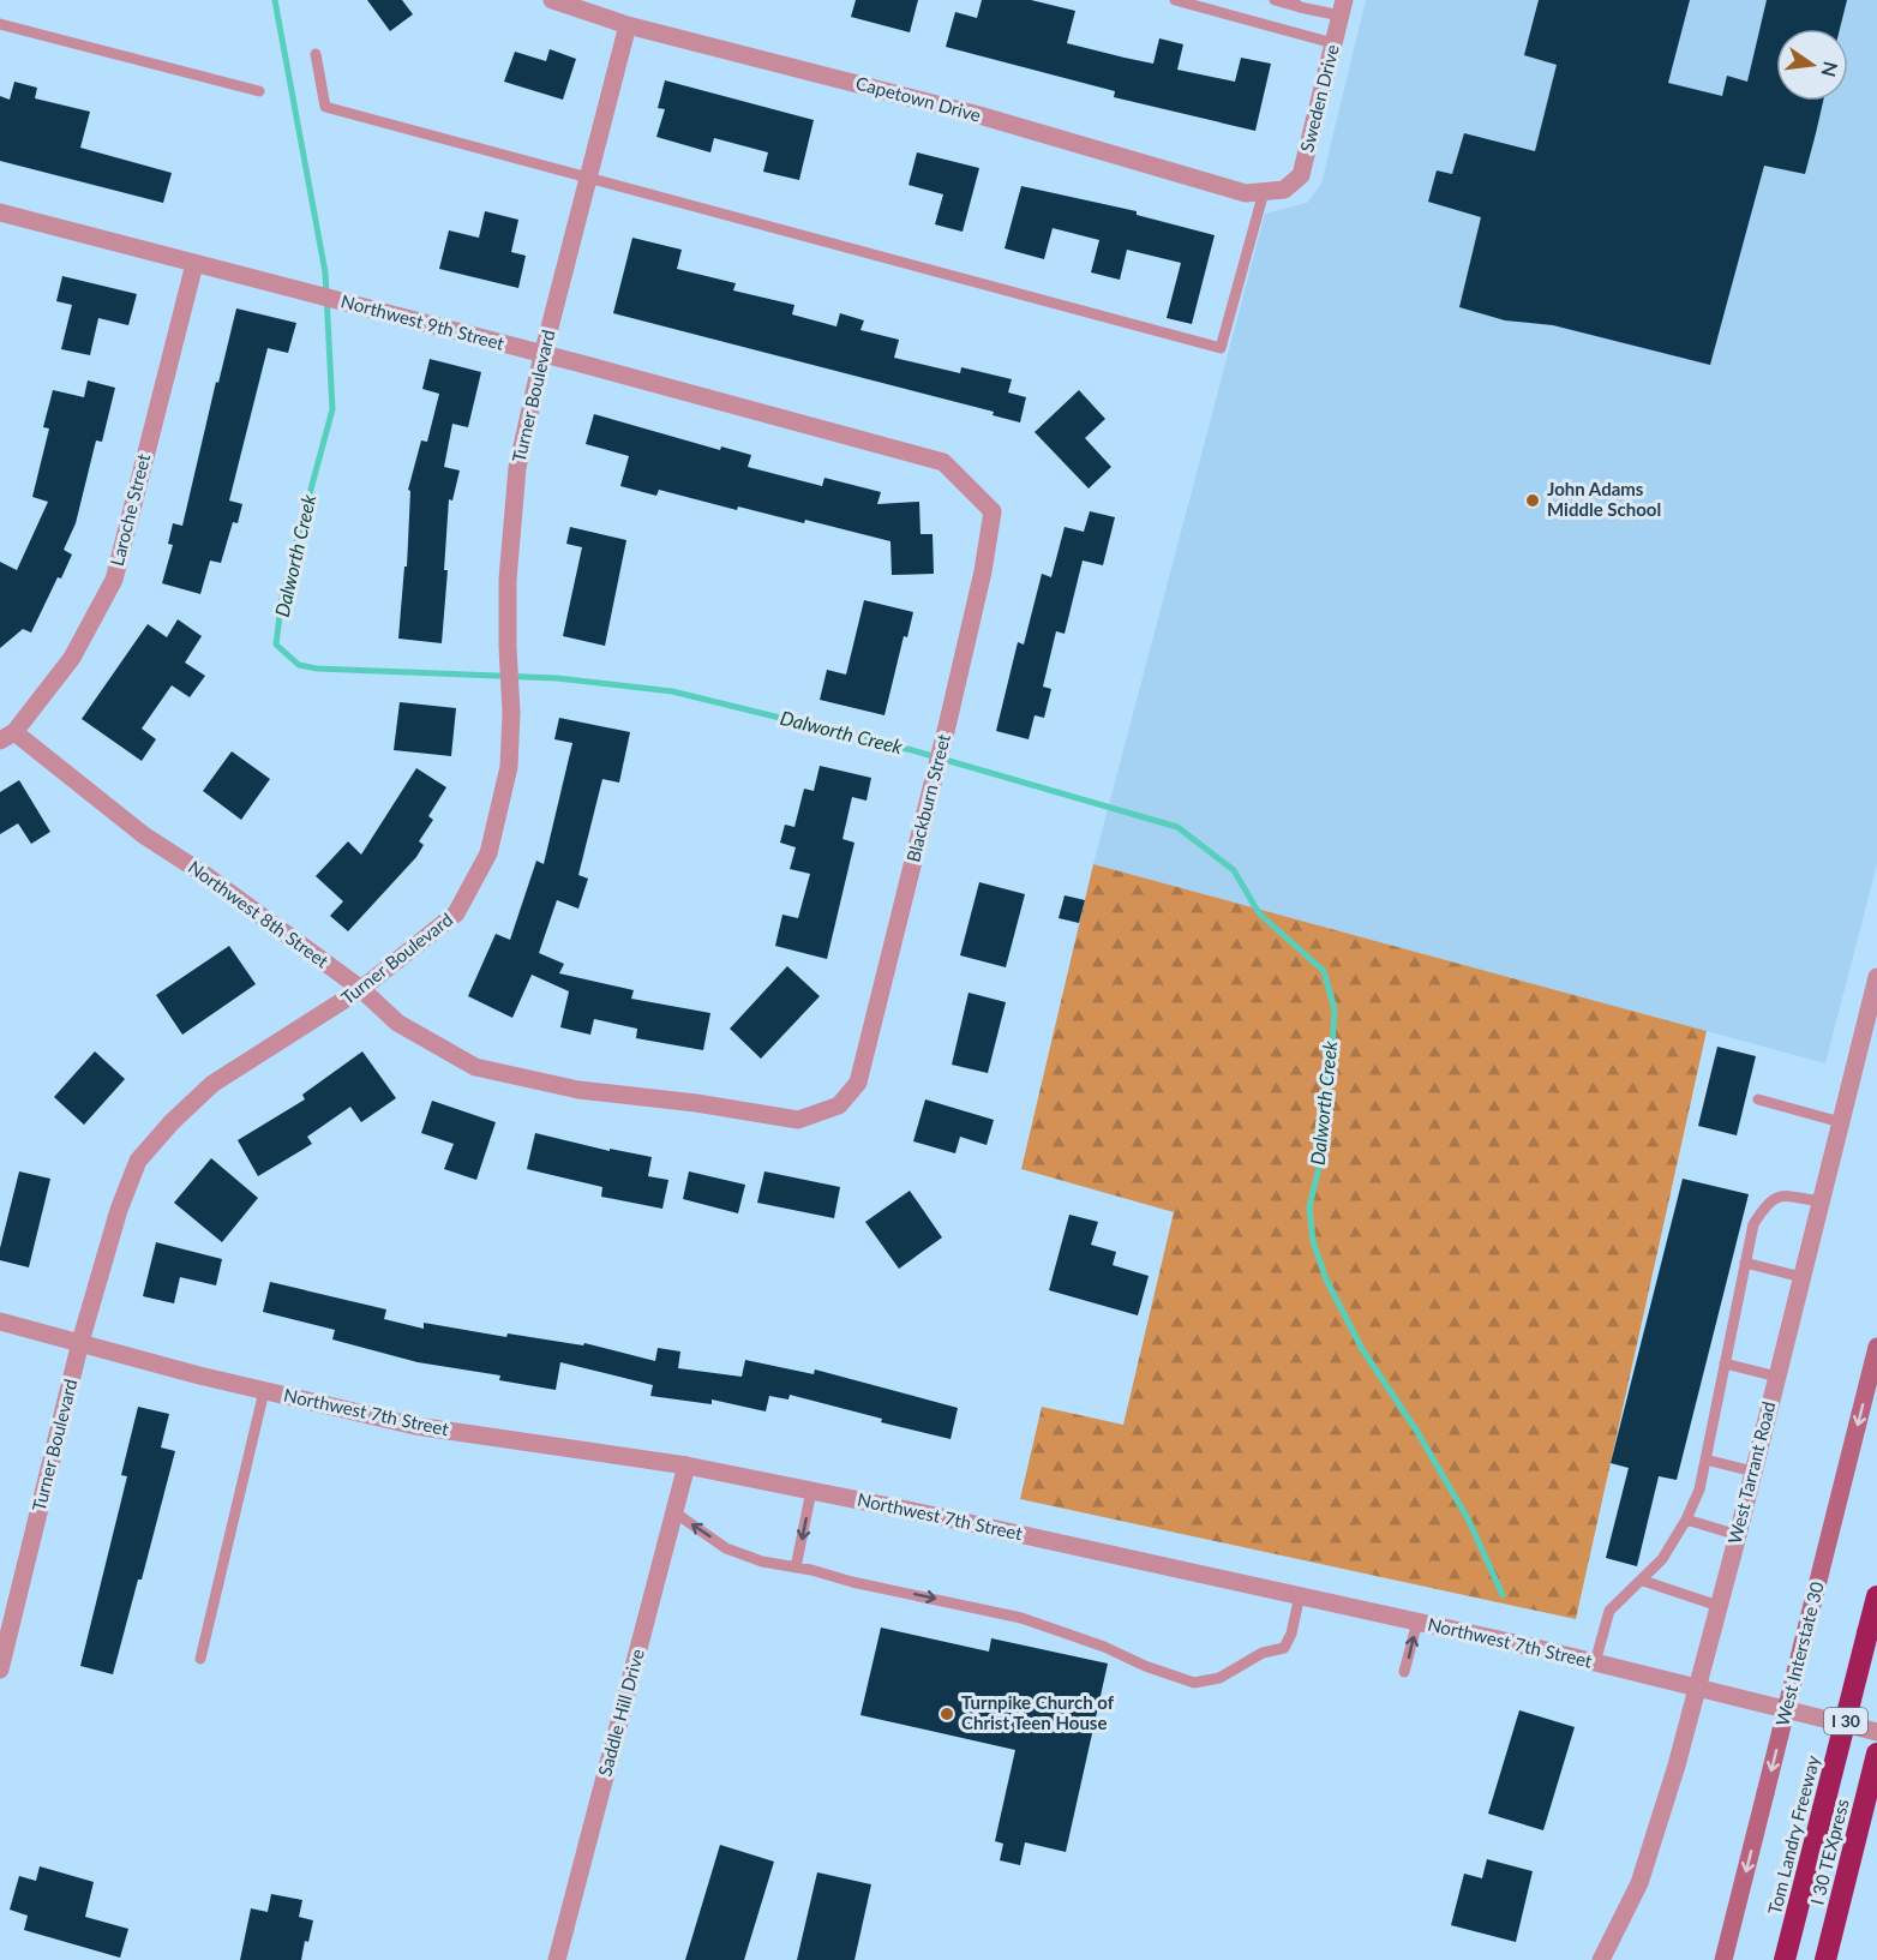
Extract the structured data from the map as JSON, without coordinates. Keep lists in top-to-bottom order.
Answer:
{
  "streets": {
    "highway": ["I 30", "Tom Landry Freeway", "I 30 TEXpress"],
    "main road": ["West Interstate 30"],
    "street": [
      "Sweden Drive",
      "Capetown Drive",
      "Northwest 9th Street",
      "Turner Boulevard",
      "Laroche Street",
      "Blackburn Street",
      "Northwest 8th Street",
      "Northwest 7th Street",
      "West Tarrant Road",
      "Saddle Hill Drive"
    ]
  },
  "crossings": [
    ["Sweden Drive", "Capetown Drive"],
    ["Capetown Drive", "Turner Boulevard"],
    ["Northwest 9th Street", "Turner Boulevard"],
    ["Northwest 9th Street", "Laroche Street"],
    ["Northwest 9th Street", "Blackburn Street"],
    ["Turner Boulevard", "Northwest 8th Street"],
    ["Turner Boulevard", "Northwest 7th Street"],
    ["Laroche Street", "Northwest 8th Street"],
    ["Blackburn Street", "Northwest 8th Street"],
    ["Northwest 7th Street", "West Tarrant Road"],
    ["Northwest 7th Street", "Saddle Hill Drive"]
  ],
  "one_way": ["West Interstate 30"],
  "water": ["Dalworth Creek"],
  "places": ["John Adams Middle School", "Turnpike Church of Christ Teen House"],
  "north": "right"
}
